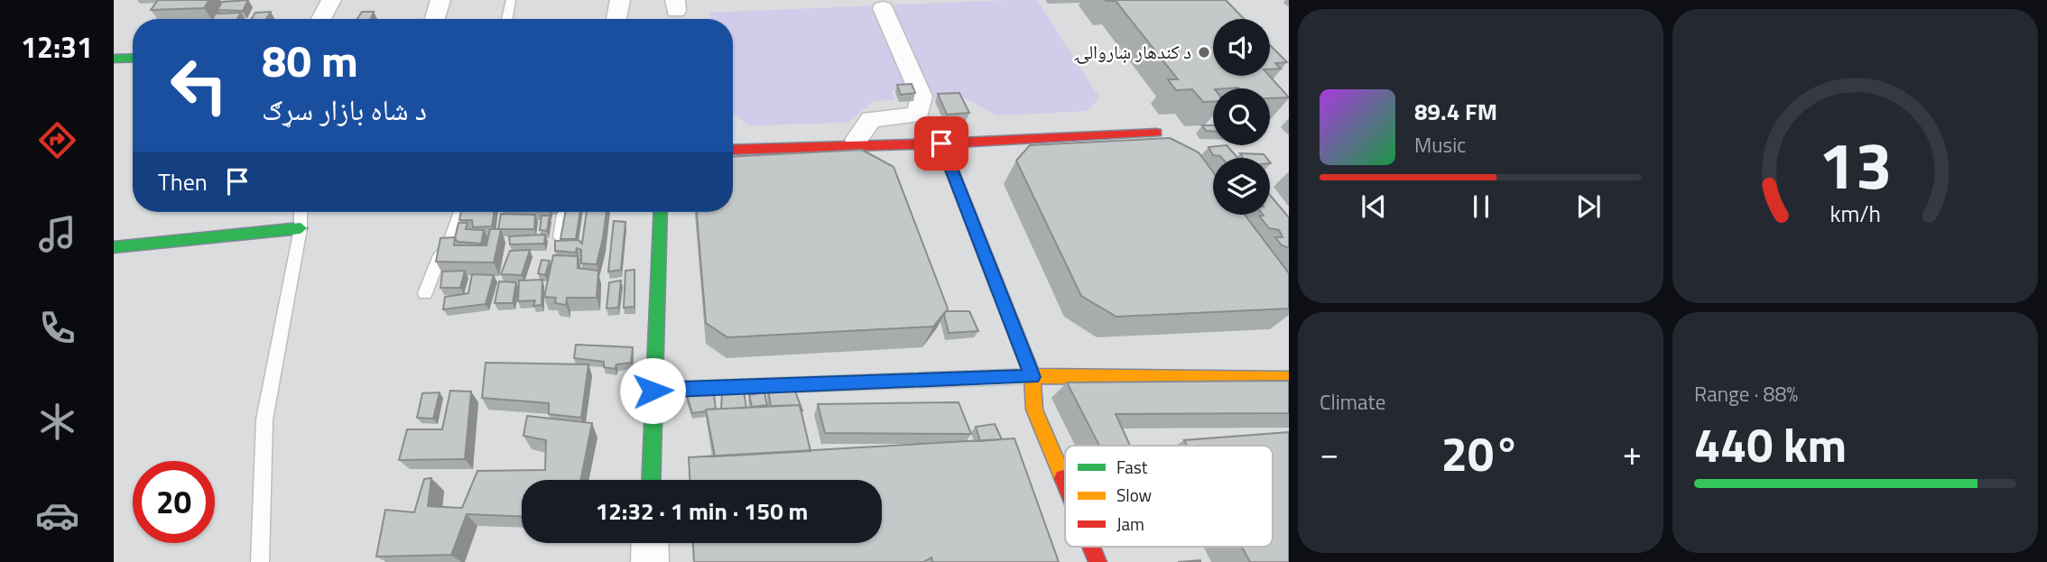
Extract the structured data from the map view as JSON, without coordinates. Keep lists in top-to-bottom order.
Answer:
{
  "places": ["د کندهار ښاروالۍ"],
  "legend": ["Fast", "Slow", "Jam"],
  "page": {
    "tabs": "12:31",
    "turn": ["80 m", "د شاه بازار سړګ"],
    "song": ["89.4 FM", "Music"],
    "then": "Then",
    "tile": [
      "Climate",
      ["Range · 88%", "440 km"]
    ],
    "heat": ["−", "20°", "+"],
    "limit": "20",
    "trip": "12:32 · 1 min · 150 m",
    "gauge": ["13", "km/h"]
  }
}
